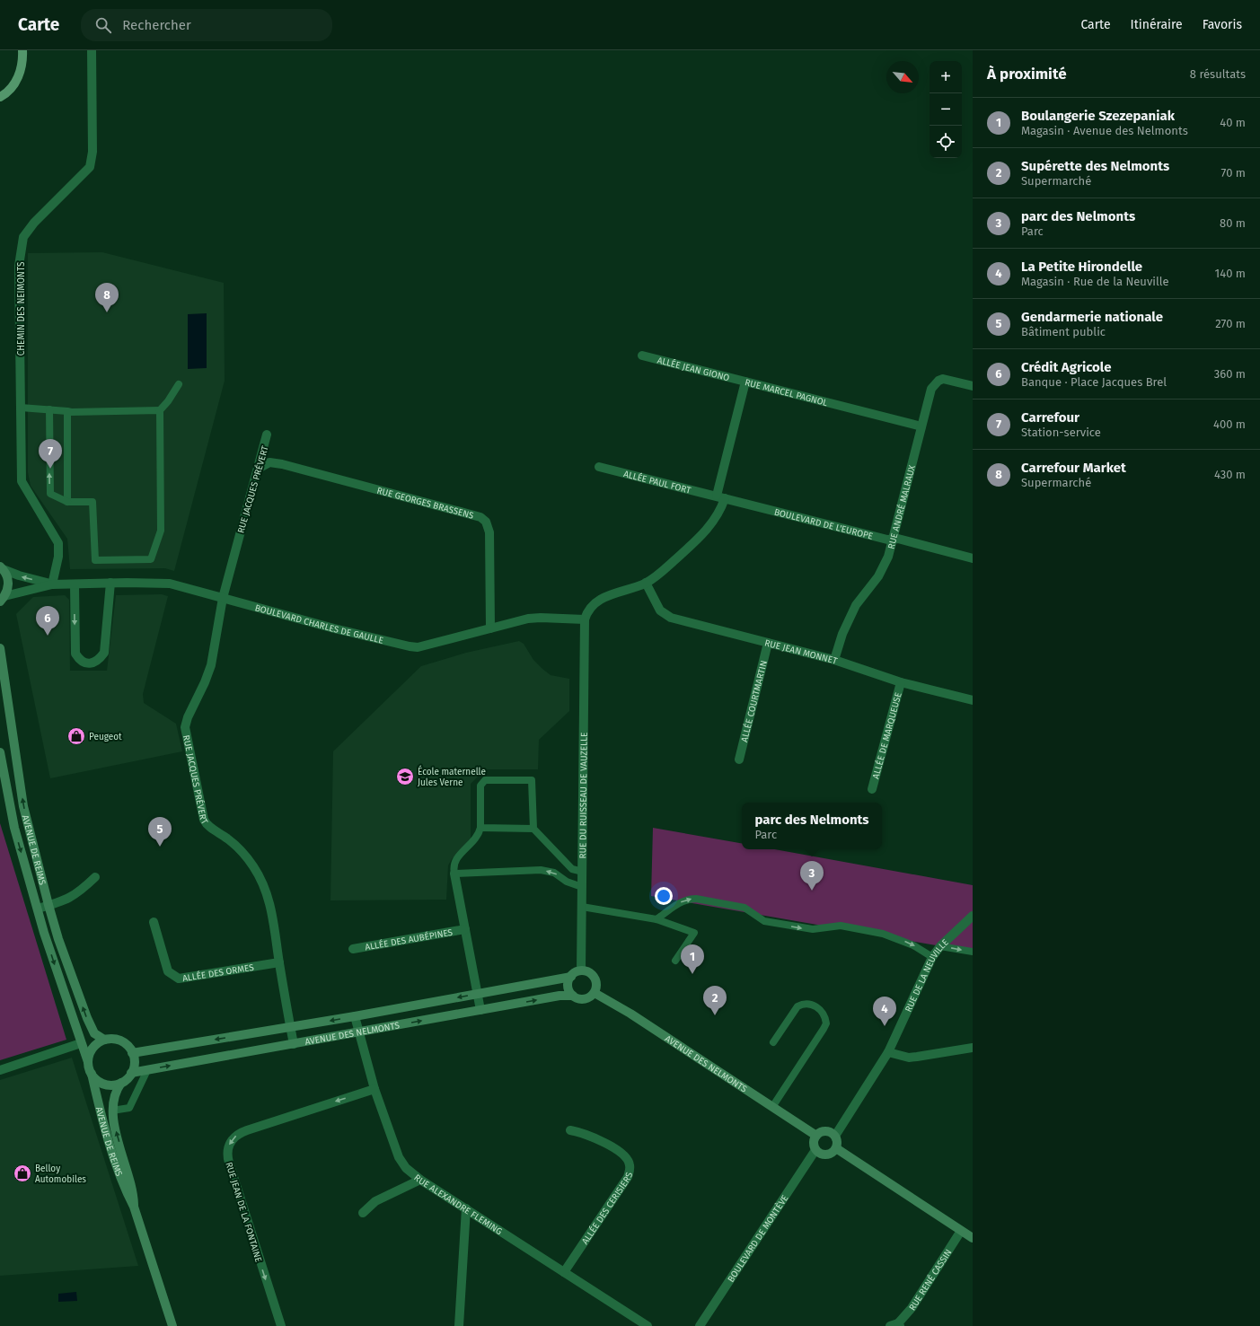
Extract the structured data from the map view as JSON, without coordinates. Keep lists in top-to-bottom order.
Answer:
{
  "streets": {
    "street": [
      "CHEMIN DES NEIMONTS",
      "ALLÉE JEAN GIONO",
      "RUE MARCEL PAGNOL",
      "ALLÉE PAUL FORT",
      "RUE JACQUES PRÉVERT",
      "RUE GEORGES BRASSENS",
      "RUE ANDRÉ MALRAUX",
      "BOULEVARD DE L'EUROPE",
      "BOULEVARD CHARLES DE GAULLE",
      "RUE JEAN MONNET",
      "ALLÉE COURTMARTIN",
      "ALLÉE DE MARQUEUSE",
      "RUE DU RUISSEAU DE VAUZELLE",
      "AVENUE DE REIMS",
      "ALLÉE DES AUBÉPINES",
      "ALLÉE DES ORMES",
      "RUE DE LA NEUVILLE",
      "AVENUE DES NELMONTS",
      "RUE ALEXANDRE FLEMING",
      "ALLÉE DES CERISIERS",
      "RUE JEAN DE LA FONTAINE",
      "BOULEVARD DE MONTÈVE",
      "RUE RENÉ CASSIN"
    ]
  },
  "crossings": [
    ["CHEMIN DES NEIMONTS", "BOULEVARD CHARLES DE GAULLE"],
    ["ALLÉE JEAN GIONO", "RUE MARCEL PAGNOL"],
    ["RUE MARCEL PAGNOL", "ALLÉE PAUL FORT"],
    ["RUE MARCEL PAGNOL", "RUE ANDRÉ MALRAUX"],
    ["RUE MARCEL PAGNOL", "BOULEVARD DE L'EUROPE"],
    ["ALLÉE PAUL FORT", "BOULEVARD DE L'EUROPE"],
    ["RUE JACQUES PRÉVERT", "RUE GEORGES BRASSENS"],
    ["RUE JACQUES PRÉVERT", "BOULEVARD CHARLES DE GAULLE"],
    ["RUE JACQUES PRÉVERT", "ALLÉE DES ORMES"],
    ["RUE JACQUES PRÉVERT", "AVENUE DES NELMONTS"],
    ["RUE GEORGES BRASSENS", "BOULEVARD CHARLES DE GAULLE"],
    ["RUE ANDRÉ MALRAUX", "BOULEVARD DE L'EUROPE"],
    ["RUE ANDRÉ MALRAUX", "RUE JEAN MONNET"],
    ["BOULEVARD CHARLES DE GAULLE", "RUE DU RUISSEAU DE VAUZELLE"],
    ["RUE JEAN MONNET", "ALLÉE COURTMARTIN"],
    ["RUE JEAN MONNET", "ALLÉE DE MARQUEUSE"],
    ["RUE DU RUISSEAU DE VAUZELLE", "AVENUE DES NELMONTS"],
    ["AVENUE DE REIMS", "AVENUE DES NELMONTS"],
    ["ALLÉE DES AUBÉPINES", "AVENUE DES NELMONTS"],
    ["RUE DE LA NEUVILLE", "AVENUE DES NELMONTS"],
    ["RUE DE LA NEUVILLE", "BOULEVARD DE MONTÈVE"],
    ["AVENUE DES NELMONTS", "RUE ALEXANDRE FLEMING"],
    ["AVENUE DES NELMONTS", "BOULEVARD DE MONTÈVE"],
    ["RUE ALEXANDRE FLEMING", "ALLÉE DES CERISIERS"],
    ["RUE ALEXANDRE FLEMING", "RUE JEAN DE LA FONTAINE"]
  ],
  "places": {
    "shop": ["Peugeot", "Belloy Automobiles"],
    "school or university": ["École maternelle Jules Verne"]
  },
  "north": "bottom right",
  "page": {
    "header": "Carte",
    "search": "Rechercher",
    "nav": ["Carte", "Itinéraire", "Favoris"],
    "heading": ["À proximité", "8 résultats"],
    "map_buttons": ["+", "−"],
    "list": [
      {
        "mark": "1",
        "name": "Boulangerie Szezepaniak",
        "note": "Magasin · Avenue des Nelmonts",
        "value": "40 m"
      },
      {
        "mark": "2",
        "name": "Supérette des Nelmonts",
        "note": "Supermarché",
        "value": "70 m"
      },
      {
        "mark": "3",
        "name": "parc des Nelmonts",
        "note": "Parc",
        "value": "80 m"
      },
      {
        "mark": "4",
        "name": "La Petite Hirondelle",
        "note": "Magasin · Rue de la Neuville",
        "value": "140 m"
      },
      {
        "mark": "5",
        "name": "Gendarmerie nationale",
        "note": "Bâtiment public",
        "value": "270 m"
      },
      {
        "mark": "6",
        "name": "Crédit Agricole",
        "note": "Banque · Place Jacques Brel",
        "value": "360 m"
      },
      {
        "mark": "7",
        "name": "Carrefour",
        "note": "Station-service",
        "value": "400 m"
      },
      {
        "mark": "8",
        "name": "Carrefour Market",
        "note": "Supermarché",
        "value": "430 m"
      }
    ],
    "pins": [
      "8",
      "7",
      "6",
      "5",
      "3",
      "1",
      "2",
      "4"
    ],
    "popup": ["parc des Nelmonts", "Parc"]
  }
}
